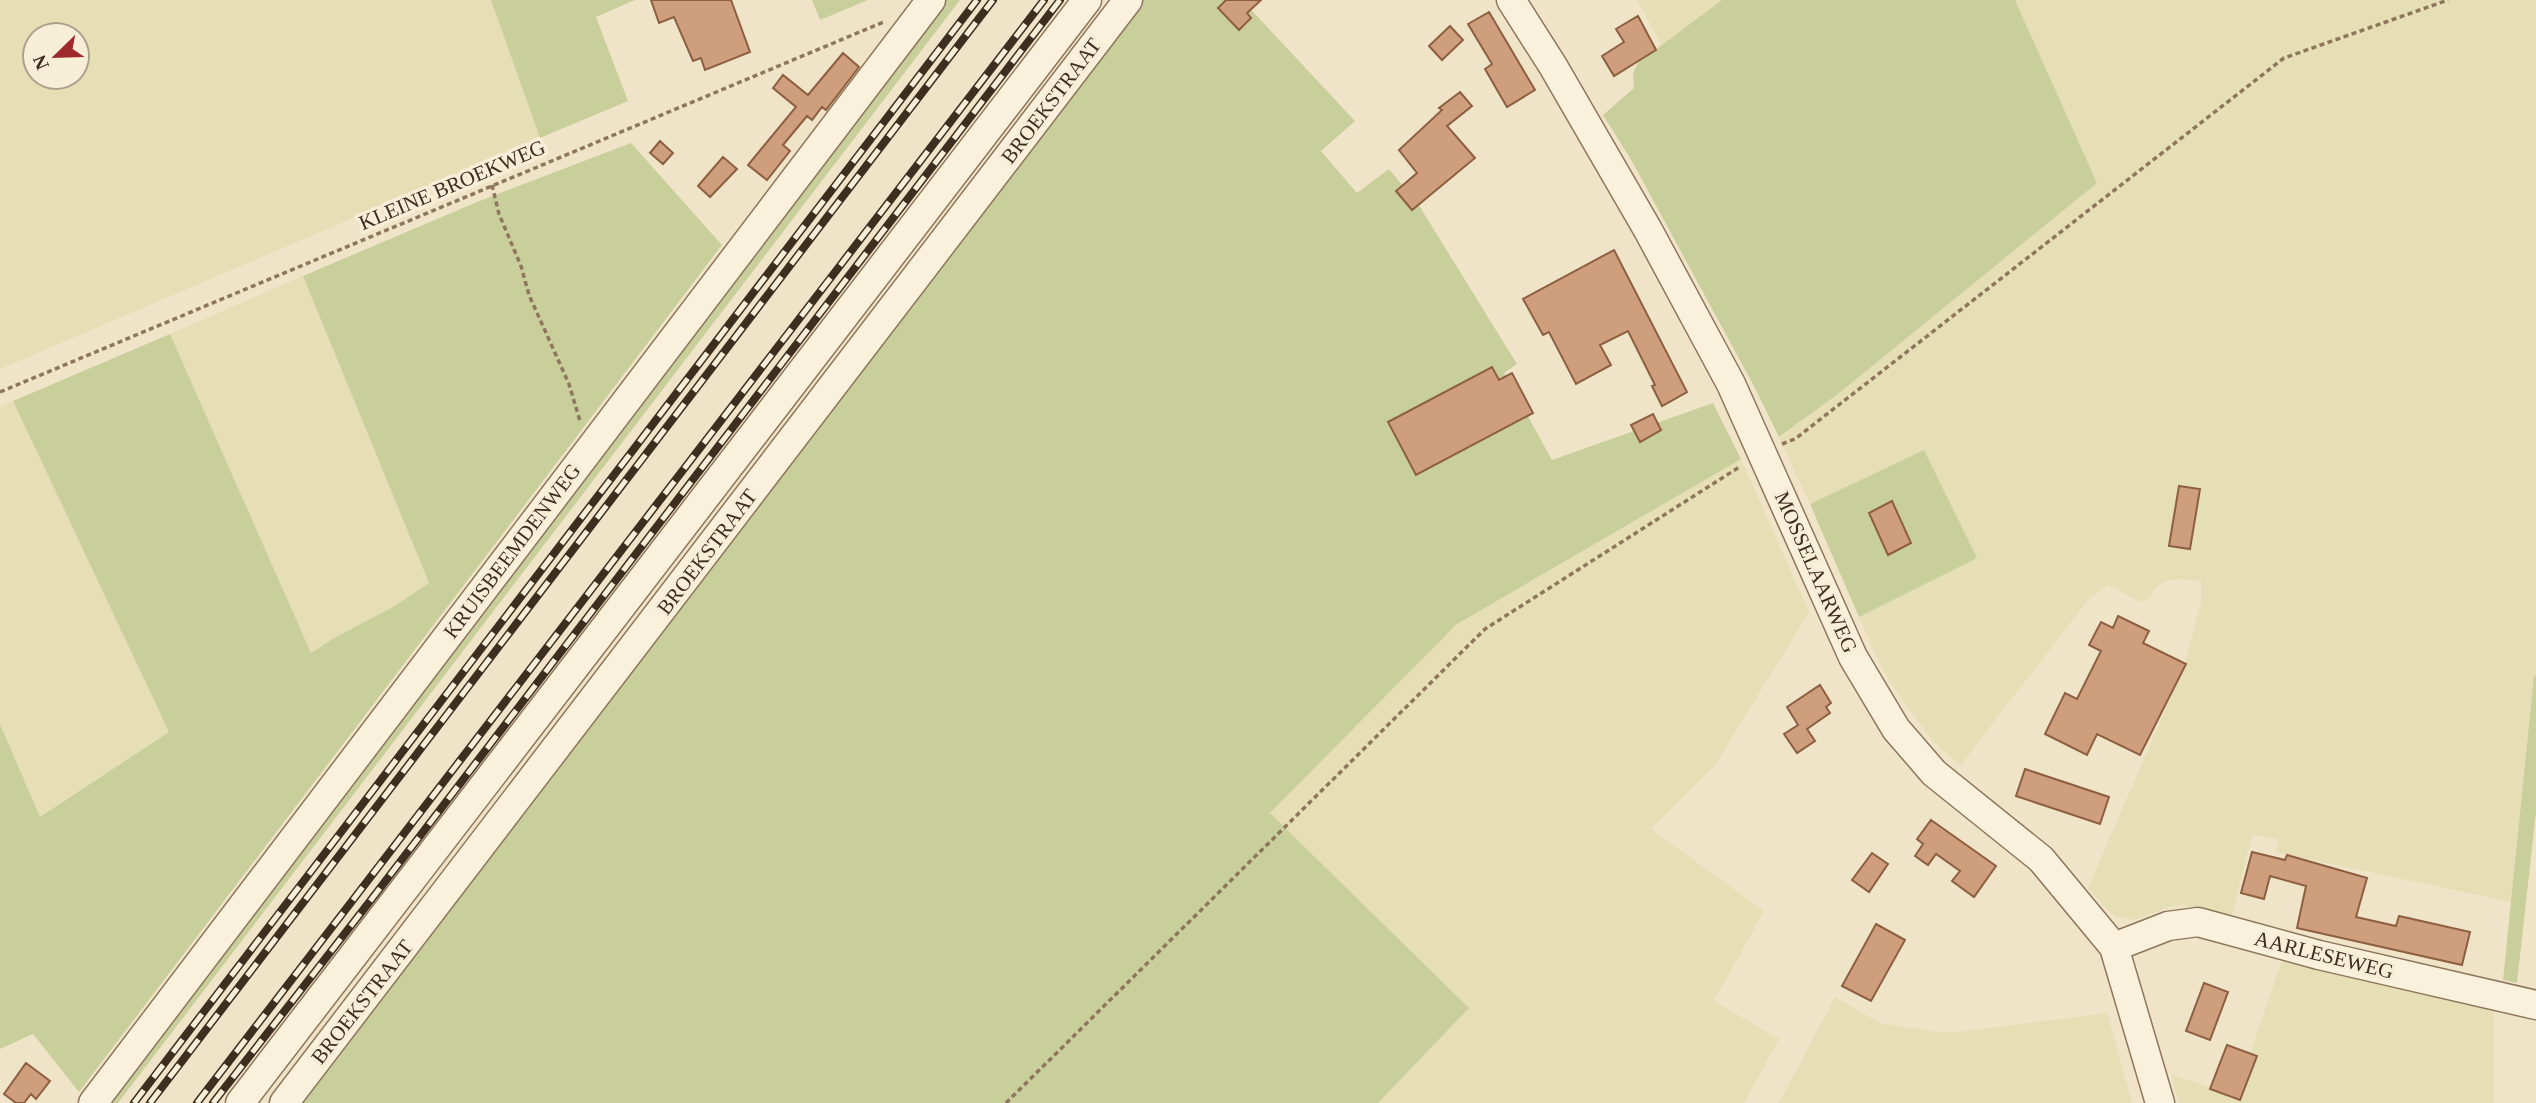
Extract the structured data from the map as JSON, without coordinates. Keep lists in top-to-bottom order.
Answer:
{
  "streets": {
    "street": [
      "BROEKSTRAAT",
      "KRUISBEEMDENWEG",
      "MOSSELAARWEG",
      "AARLESEWEG"
    ],
    "path": ["KLEINE BROEKWEG"]
  },
  "crossings": [
    ["KLEINE BROEKWEG", "KRUISBEEMDENWEG"],
    ["MOSSELAARWEG", "AARLESEWEG"]
  ],
  "north": "bottom left"
}
